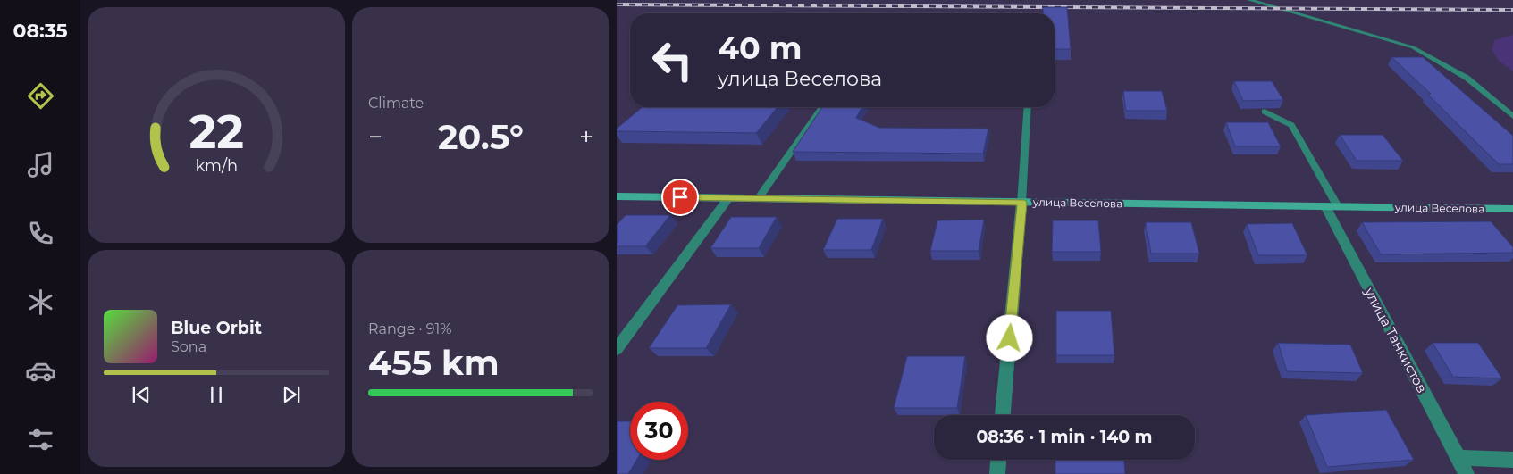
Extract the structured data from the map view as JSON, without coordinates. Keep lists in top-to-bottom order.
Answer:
{
  "streets": {
    "street": ["улица Веселова", "улица Танкистов"]
  },
  "crossings": [
    ["улица Веселова", "улица Танкистов"]
  ],
  "page": {
    "tabs": "08:35",
    "tile": [
      "Climate",
      ["Range · 91%", "455 km"]
    ],
    "turn": ["40 m", "улица Веселова"],
    "heat": ["−", "20.5°", "+"],
    "song": ["Blue Orbit", "Sona"],
    "limit": "30",
    "trip": "08:36 · 1 min · 140 m",
    "gauge": ["22", "km/h"]
  }
}
